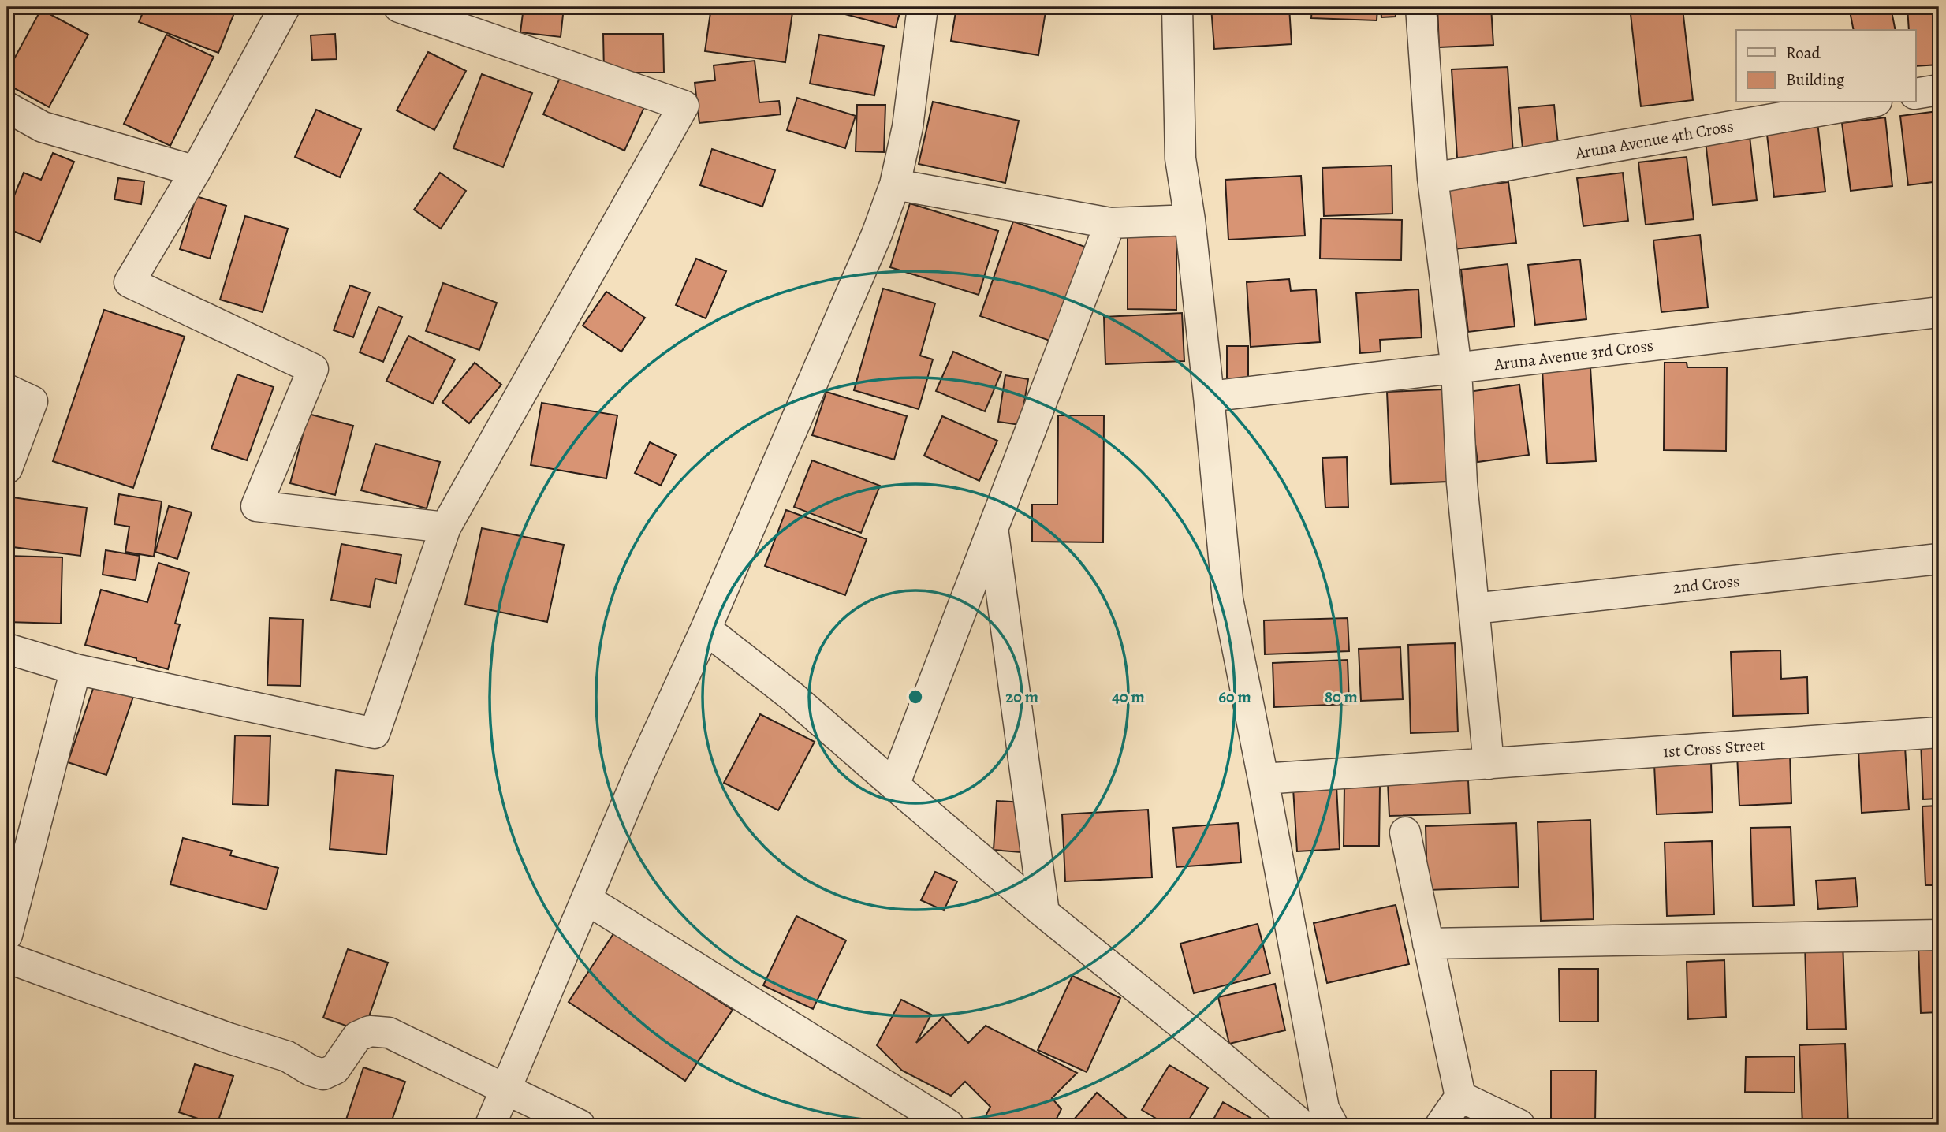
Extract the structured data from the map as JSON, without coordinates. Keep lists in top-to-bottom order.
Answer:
{
  "streets": {
    "street": [
      "Aruna Avenue 4th Cross",
      "Aruna Avenue 3rd Cross",
      "2nd Cross",
      "1st Cross Street"
    ]
  },
  "legend": ["Road", "Building"],
  "rings": [
    "20 m",
    "40 m",
    "60 m",
    "80 m"
  ]
}
